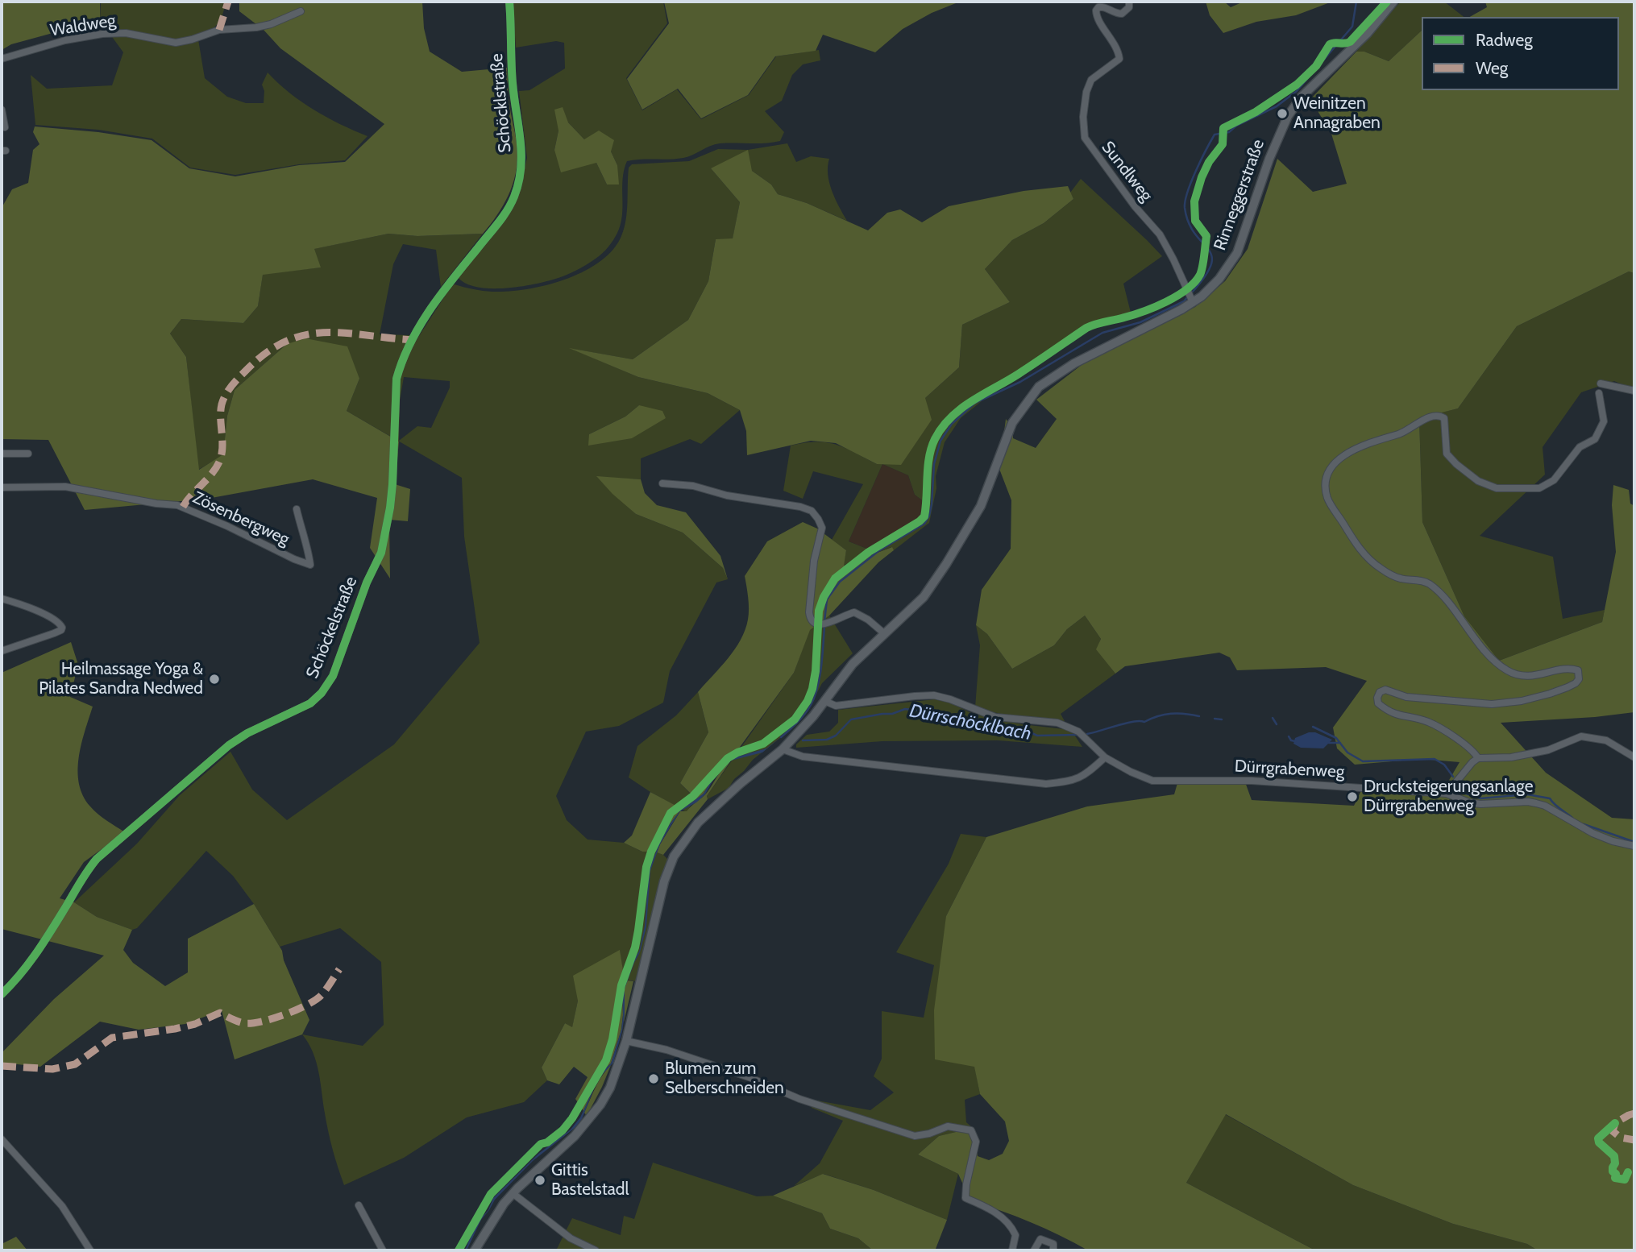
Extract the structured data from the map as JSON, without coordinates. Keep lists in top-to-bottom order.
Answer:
{
  "streets": {
    "main road": ["Rinneggerstraße"],
    "street": [
      "Waldweg",
      "Schöcklstraße",
      "Sundlweg",
      "Zösenbergweg",
      "Schöckelstraße",
      "Dürrgrabenweg"
    ]
  },
  "crossings": [
    ["Schöcklstraße", "Schöckelstraße"],
    ["Sundlweg", "Rinneggerstraße"],
    ["Rinneggerstraße", "Dürrgrabenweg"]
  ],
  "water": ["Dürrschöcklbach"],
  "places": [
    "Weinitzen Annagraben",
    "Heilmassage Yoga & Pilates Sandra Nedwed",
    "Drucksteigerungsanlage Dürrgrabenweg",
    "Blumen zum Selberschneiden",
    "Gittis Bastelstadl"
  ],
  "legend": ["Radweg", "Weg"]
}
